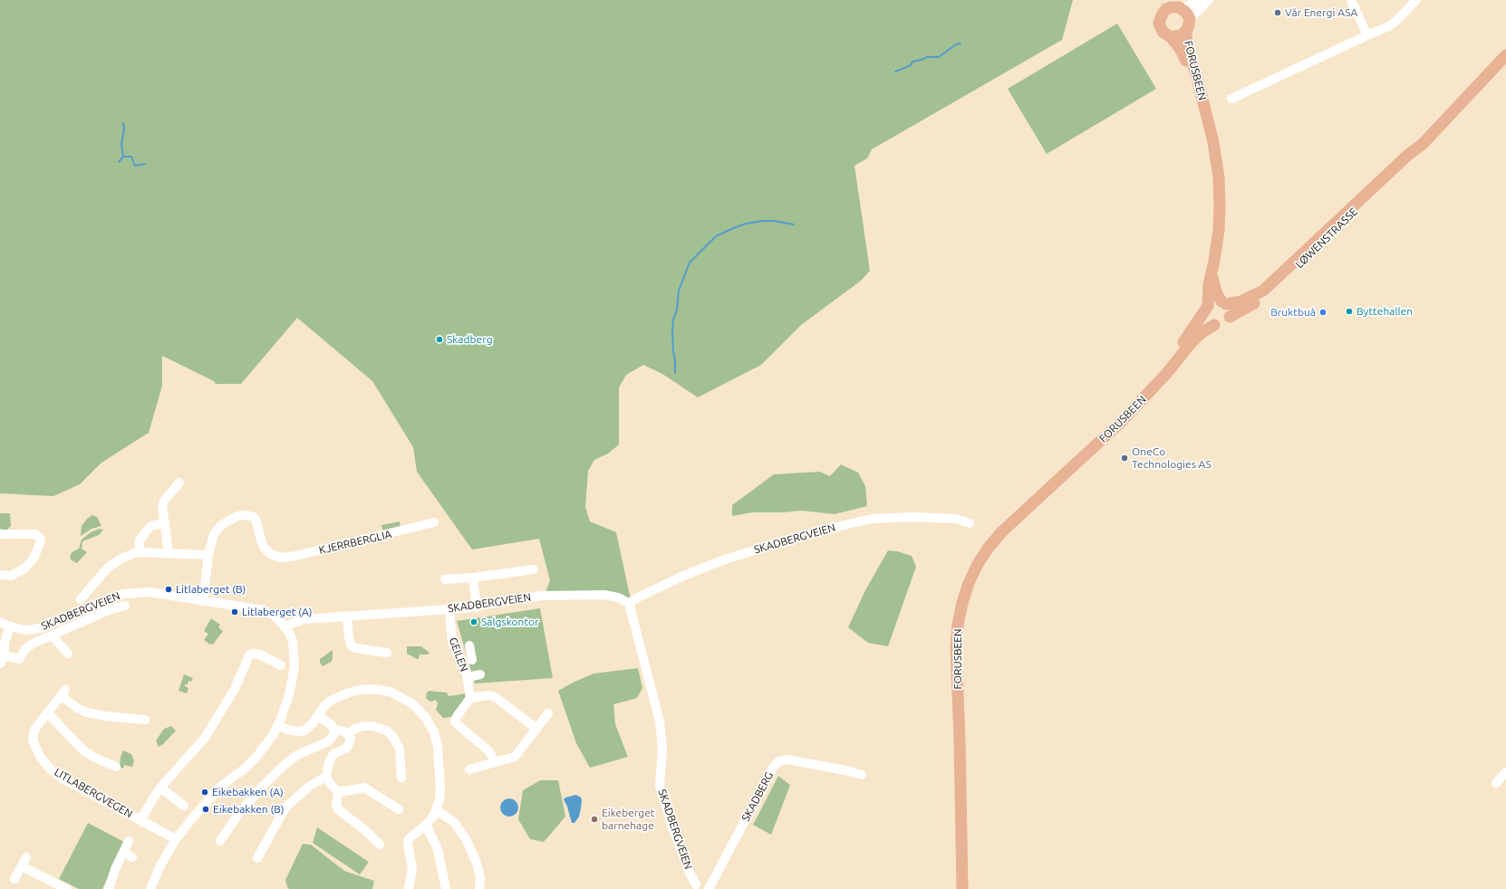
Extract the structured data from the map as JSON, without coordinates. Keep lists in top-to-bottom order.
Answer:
{
  "streets": {
    "main road": ["FORUSBEEN", "LØWENSTRASSE"],
    "street": [
      "SKADBERGVEIEN",
      "KJERRBERGLIA",
      "GEILEN",
      "LITLABERGVEGEN",
      "SKADBERG"
    ]
  },
  "crossings": [
    ["FORUSBEEN", "LØWENSTRASSE"],
    ["SKADBERGVEIEN", "GEILEN"]
  ],
  "places": [
    "Vår Energi ASA",
    "Byttehallen",
    "Bruktbuå",
    "Skadberg",
    "OneCo Technologies AS",
    "Litlaberget (B)",
    "Litlaberget (A)",
    "Salgskontor",
    "Eikebakken (A)",
    "Eikebakken (B)",
    "Eikeberget barnehage"
  ]
}
